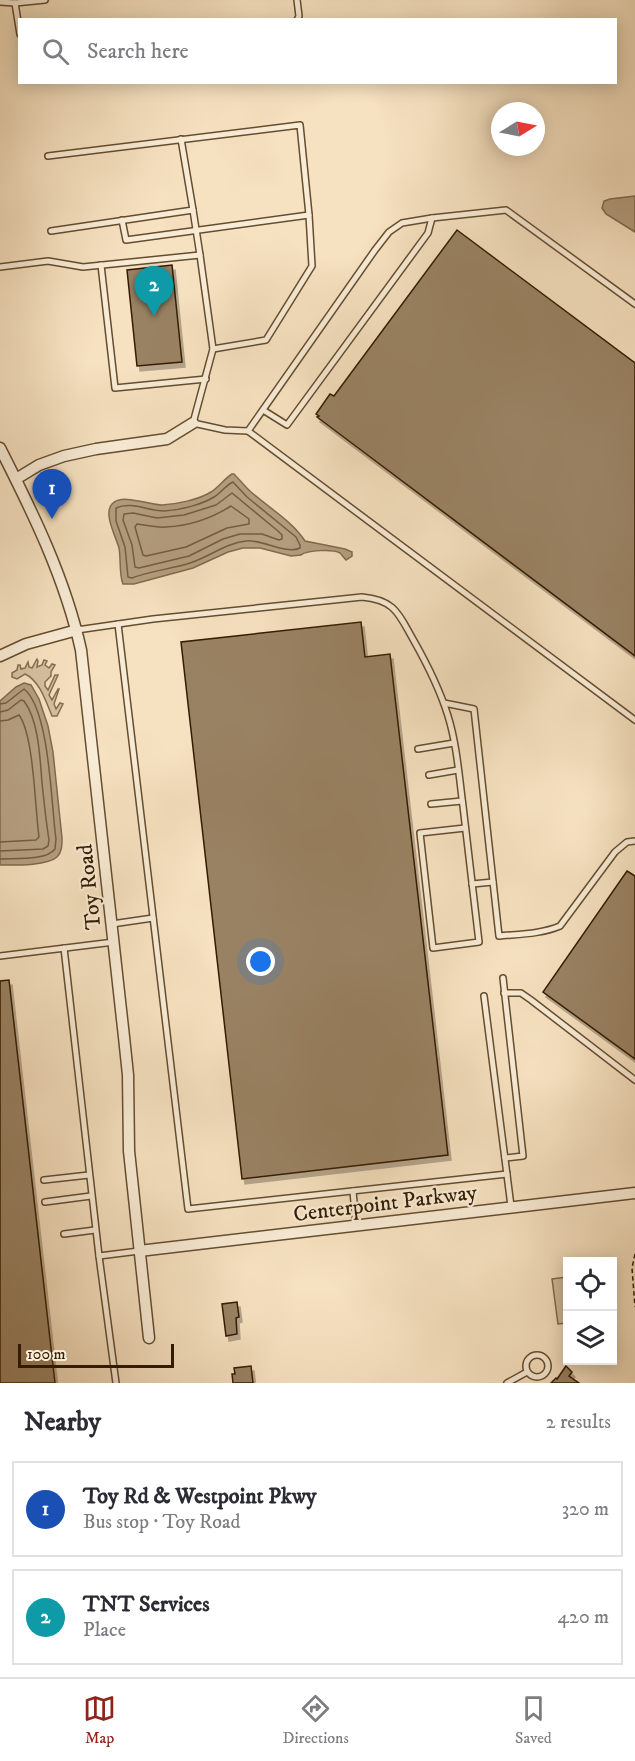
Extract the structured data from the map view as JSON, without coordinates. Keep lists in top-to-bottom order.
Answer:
{
  "streets": {
    "street": ["Toy Road", "Centerpoint Parkway"]
  },
  "crossings": [
    ["Toy Road", "Centerpoint Parkway"]
  ],
  "scale_bar": "100 m",
  "north": "right",
  "page": {
    "search": "Search here",
    "pins": ["2", "1"],
    "scale": "100 m",
    "heading": ["Nearby", "2 results"],
    "list": [
      {
        "mark": "1",
        "name": "Toy Rd & Westpoint Pkwy",
        "note": "Bus stop · Toy Road",
        "value": "320 m"
      },
      {
        "mark": "2",
        "name": "TNT Services",
        "note": "Place",
        "value": "420 m"
      }
    ],
    "nav": ["Map", "Directions", "Saved"]
  }
}
